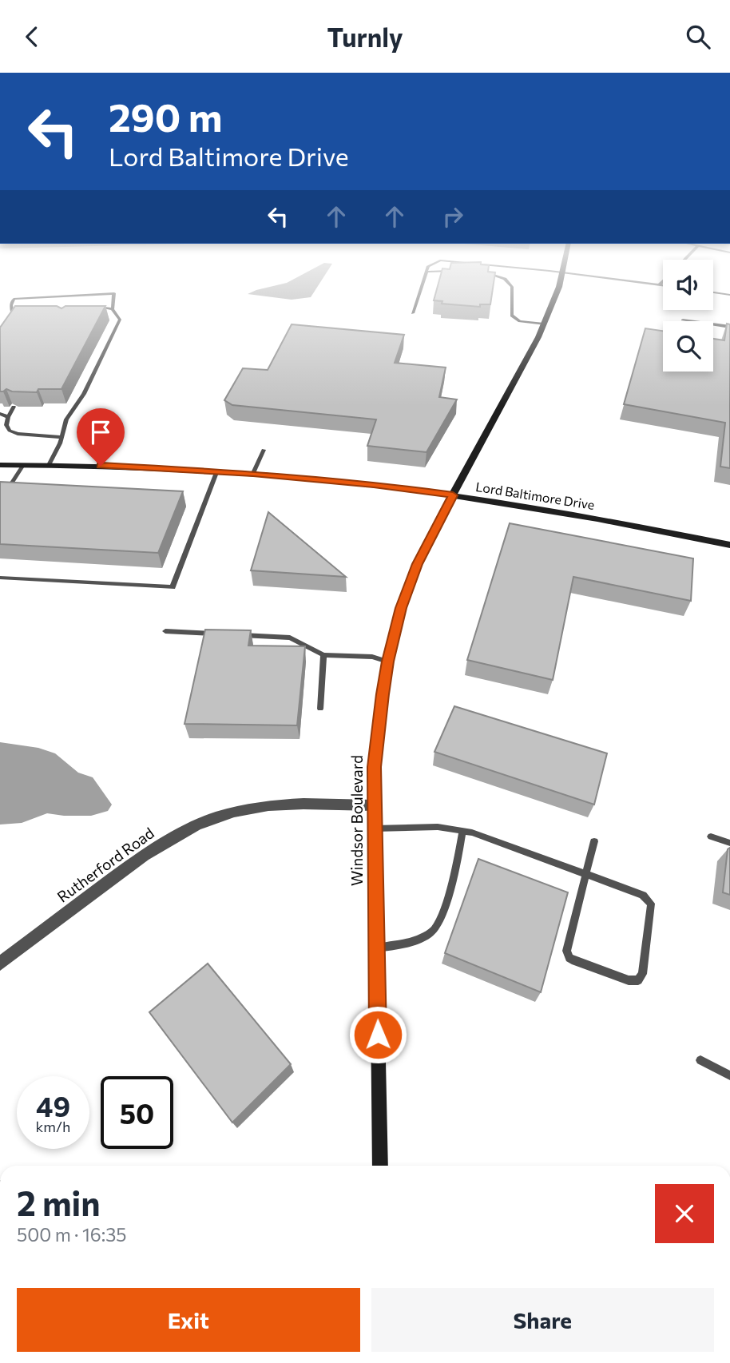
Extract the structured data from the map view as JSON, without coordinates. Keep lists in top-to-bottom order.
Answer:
{
  "streets": {
    "main road": ["Lord Baltimore Drive", "Windsor Boulevard"],
    "street": ["Rutherford Road"]
  },
  "crossings": [
    ["Lord Baltimore Drive", "Windsor Boulevard"],
    ["Windsor Boulevard", "Rutherford Road"]
  ],
  "page": {
    "header": "Turnly",
    "turn": ["290 m", "Lord Baltimore Drive"],
    "speed": "49 km/h",
    "limit": "50",
    "heading": ["2 min", "500 m · 16:35"],
    "buttons": ["Exit", "Share"]
  }
}
